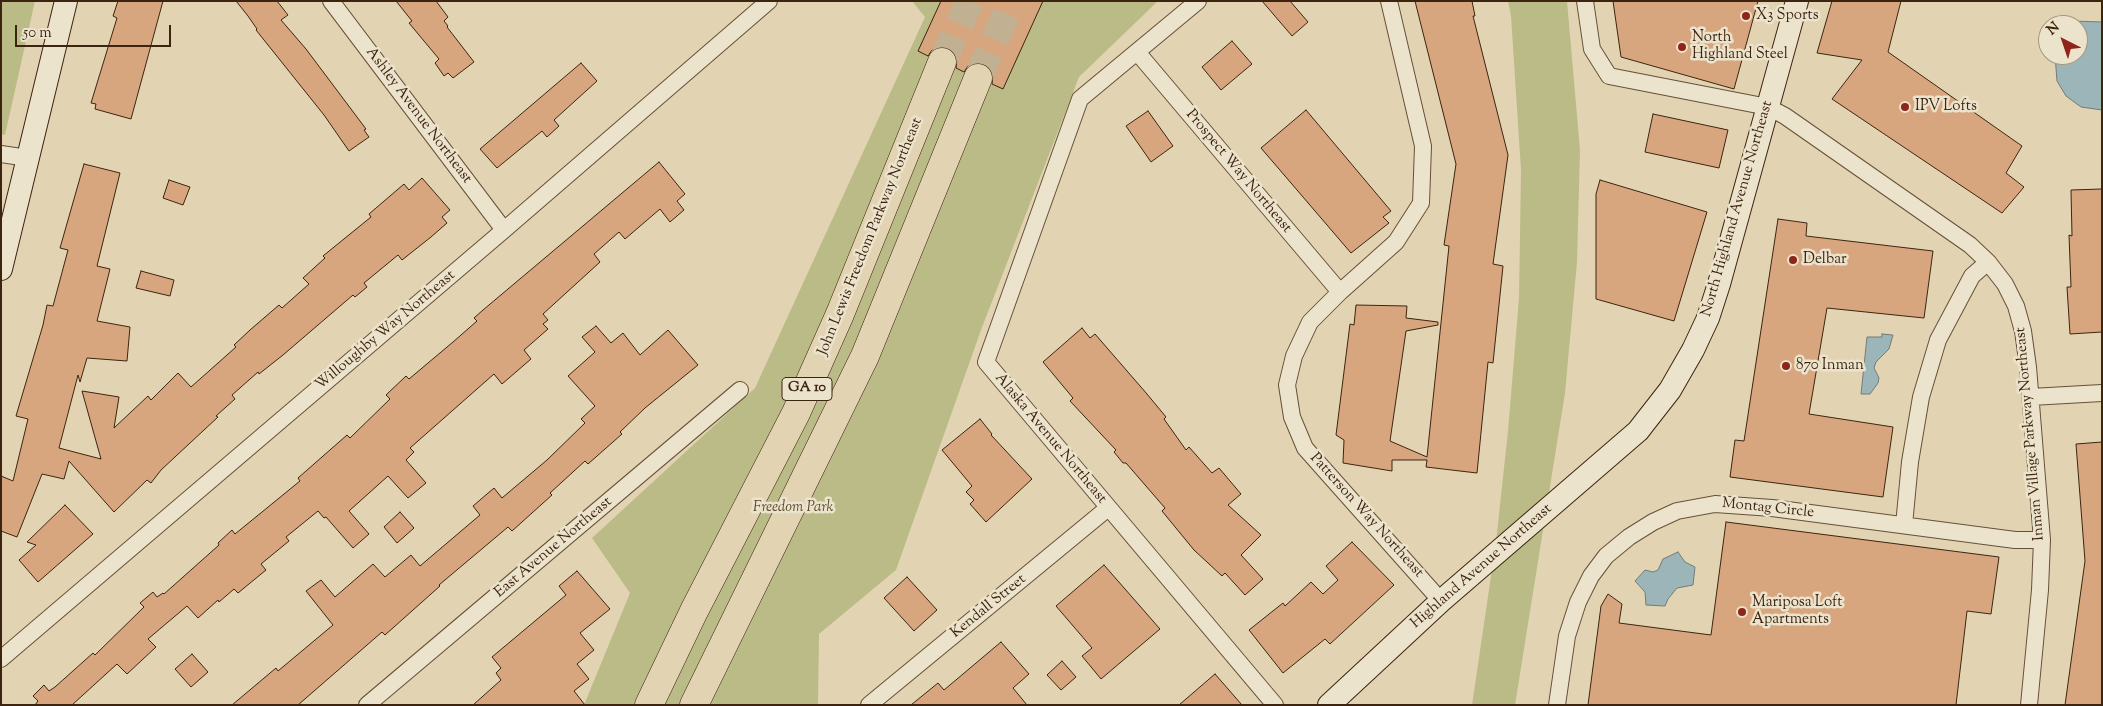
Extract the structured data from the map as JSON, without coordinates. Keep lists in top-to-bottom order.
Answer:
{
  "streets": {
    "highway": ["John Lewis Freedom Parkway Northeast", "GA 10"],
    "main road": ["North Highland Avenue Northeast", "Highland Avenue Northeast"],
    "street": [
      "Ashley Avenue Northeast",
      "Prospect Way Northeast",
      "Willoughby Way Northeast",
      "Inman Village Parkway Northeast",
      "Alaska Avenue Northeast",
      "Montag Circle",
      "Patterson Way Northeast",
      "East Avenue Northeast",
      "Kendall Street"
    ]
  },
  "crossings": [
    ["Ashley Avenue Northeast", "Willoughby Way Northeast"],
    ["Prospect Way Northeast", "Alaska Avenue Northeast"],
    ["Prospect Way Northeast", "Patterson Way Northeast"],
    ["North Highland Avenue Northeast", "Inman Village Parkway Northeast"],
    ["North Highland Avenue Northeast", "Highland Avenue Northeast"],
    ["Inman Village Parkway Northeast", "Montag Circle"],
    ["Alaska Avenue Northeast", "Kendall Street"],
    ["Patterson Way Northeast", "Highland Avenue Northeast"]
  ],
  "parks": ["Freedom Park"],
  "places": [
    "X3 Sports",
    "North Highland Steel",
    "IPV Lofts",
    "Delbar",
    "870 Inman",
    "Mariposa Loft Apartments"
  ],
  "scale_bar": "50 m",
  "north": "top left"
}
